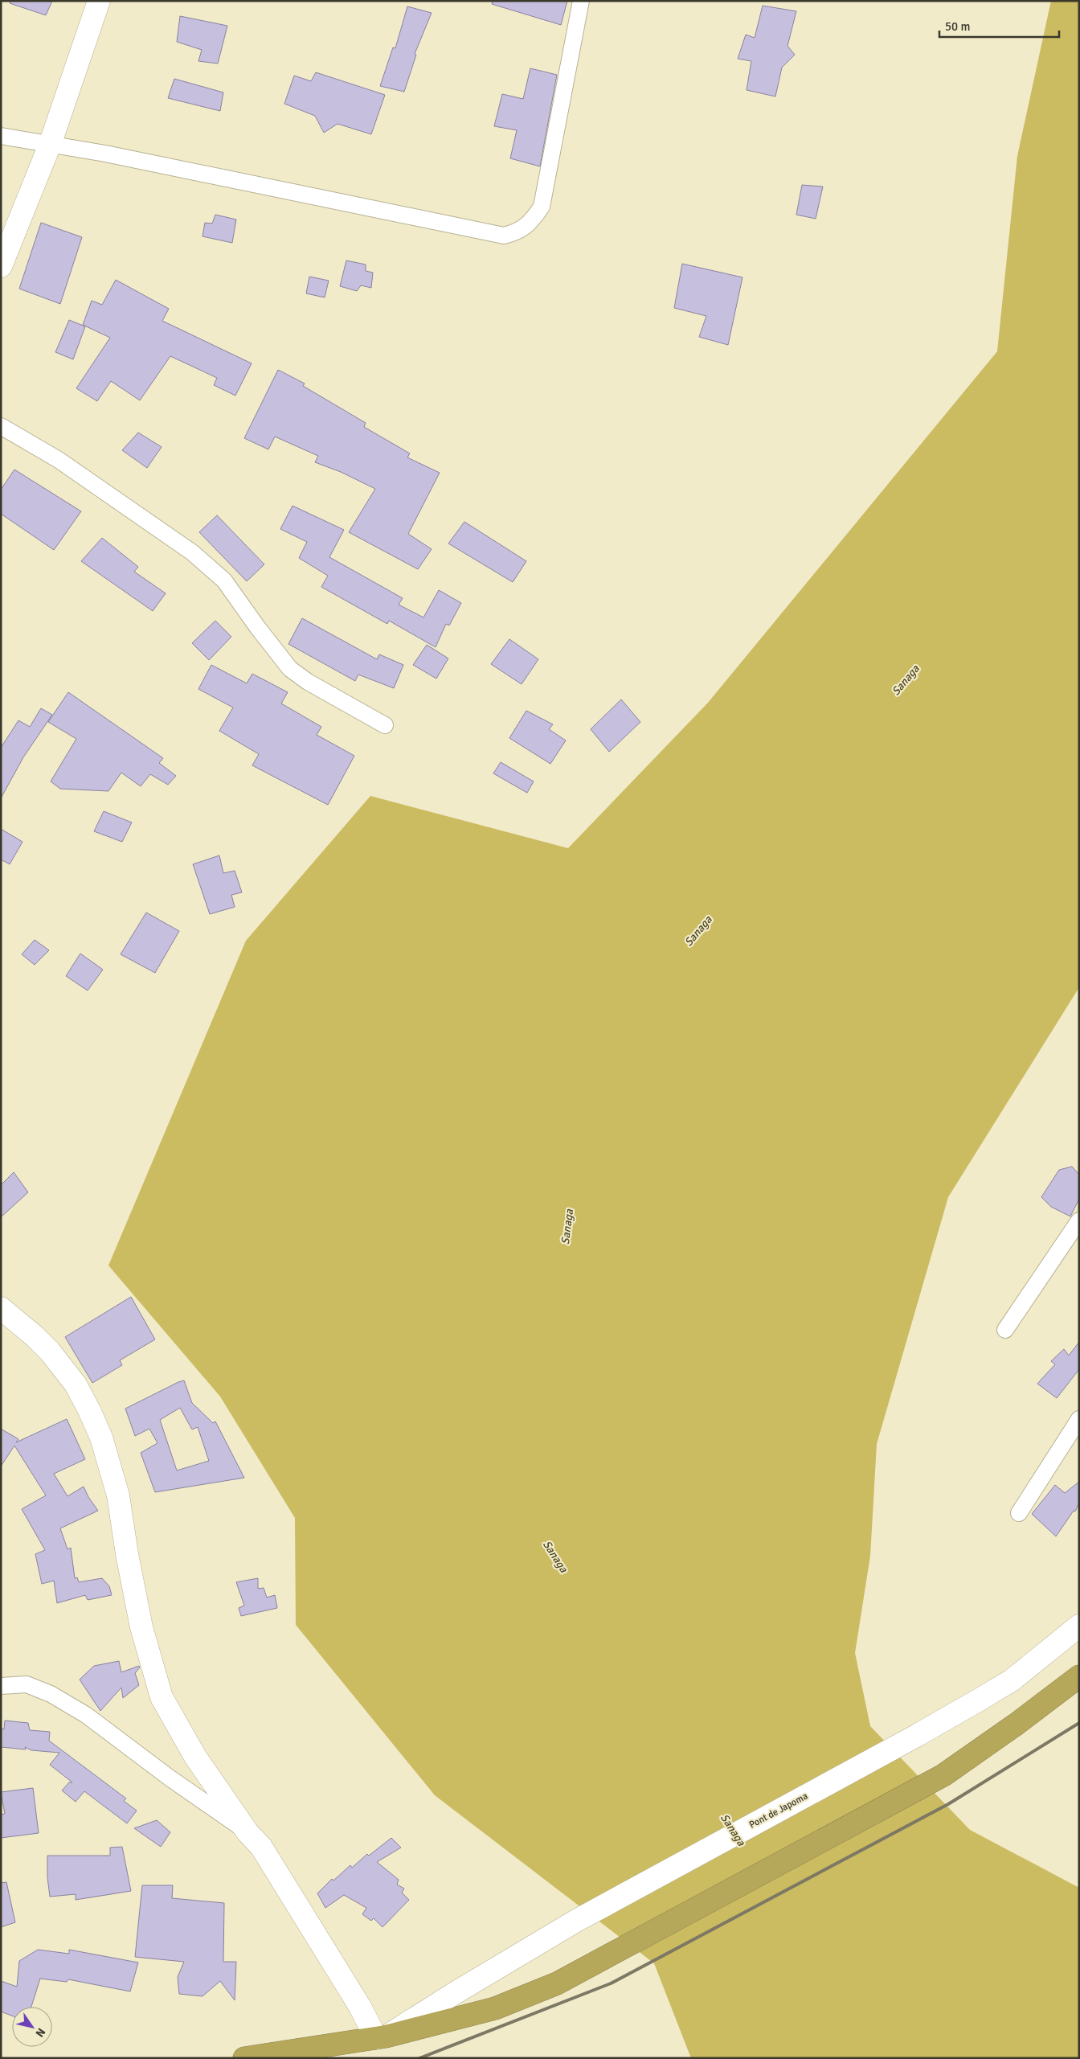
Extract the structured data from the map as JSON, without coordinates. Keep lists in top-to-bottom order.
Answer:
{
  "streets": {
    "street": ["Pont de Japoma"]
  },
  "water": ["Sanaga"],
  "scale_bar": "50 m",
  "north": "bottom right"
}
